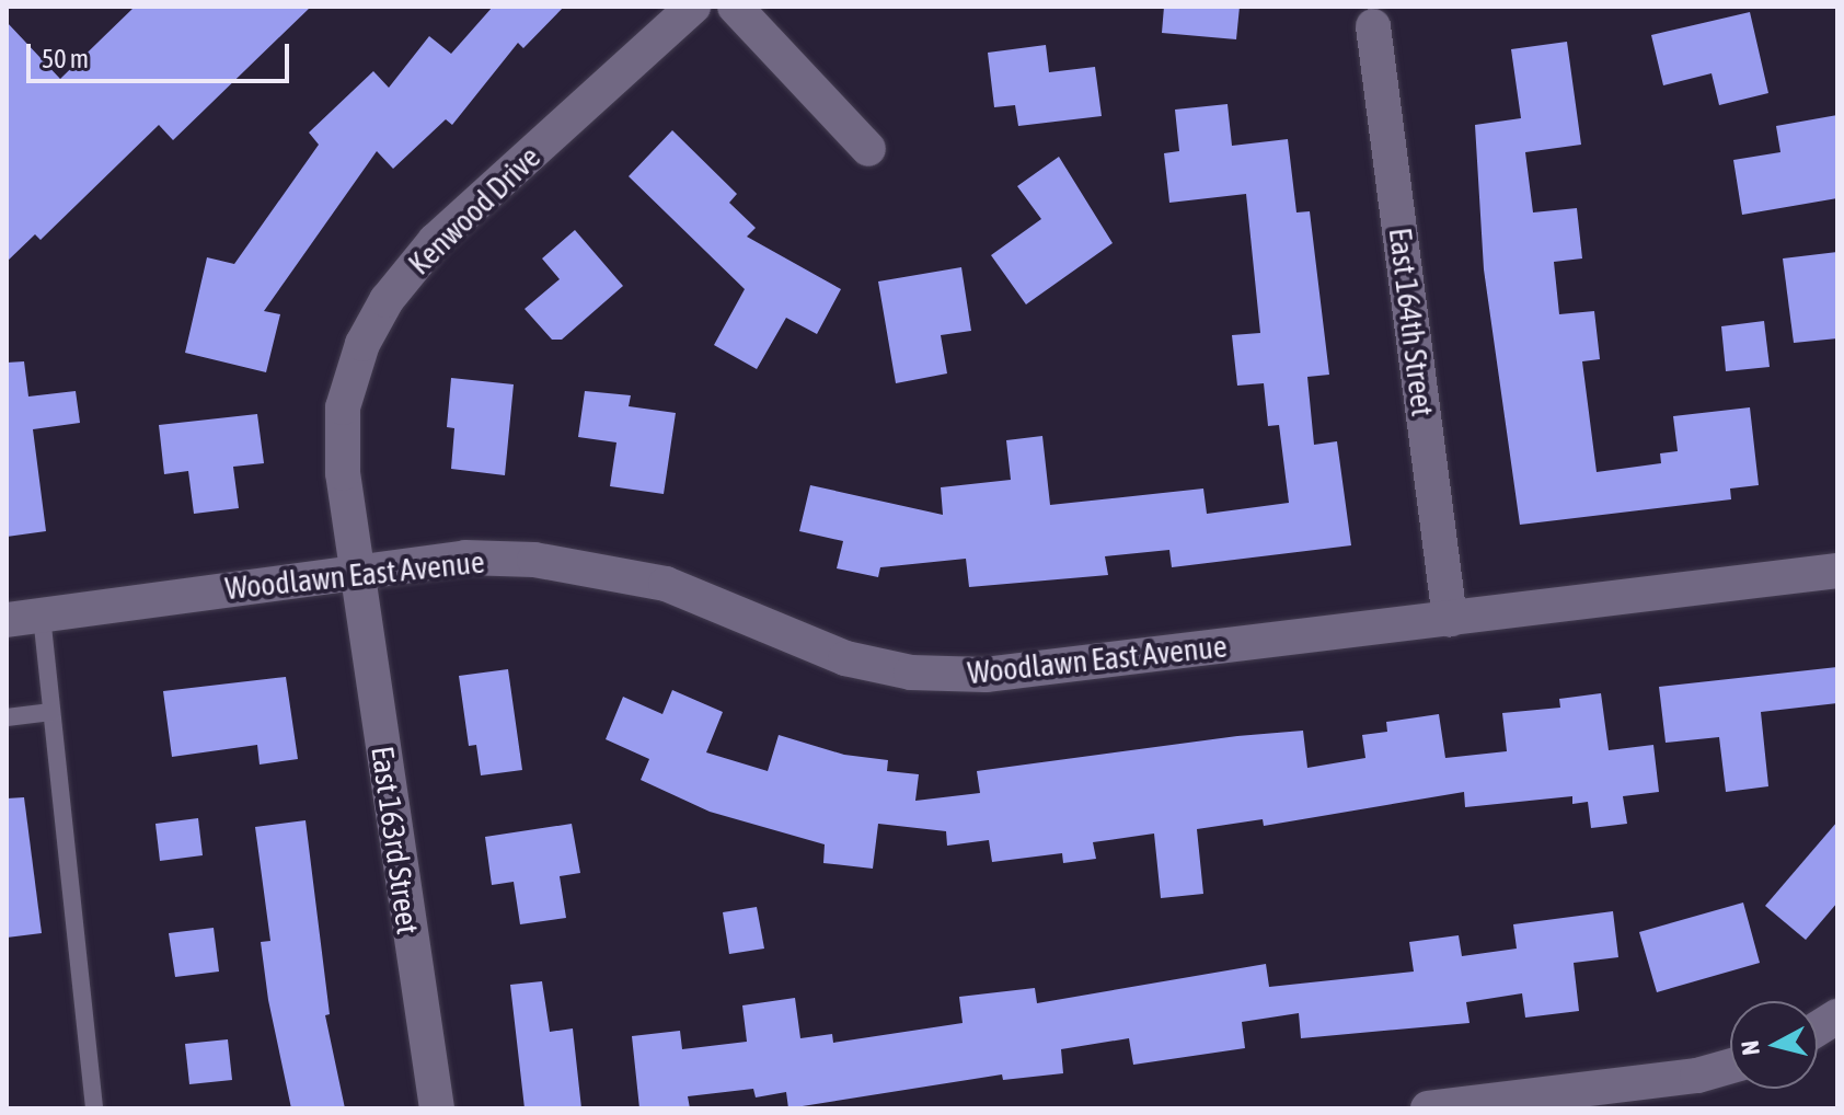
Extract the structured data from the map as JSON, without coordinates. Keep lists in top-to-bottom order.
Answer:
{
  "streets": {
    "street": [
      "Kenwood Drive",
      "East 164th Street",
      "Woodlawn East Avenue",
      "East 163rd Street"
    ]
  },
  "crossings": [
    ["Kenwood Drive", "Woodlawn East Avenue"],
    ["Kenwood Drive", "East 163rd Street"],
    ["East 164th Street", "Woodlawn East Avenue"],
    ["Woodlawn East Avenue", "East 163rd Street"]
  ],
  "scale_bar": "50 m",
  "north": "left"
}
